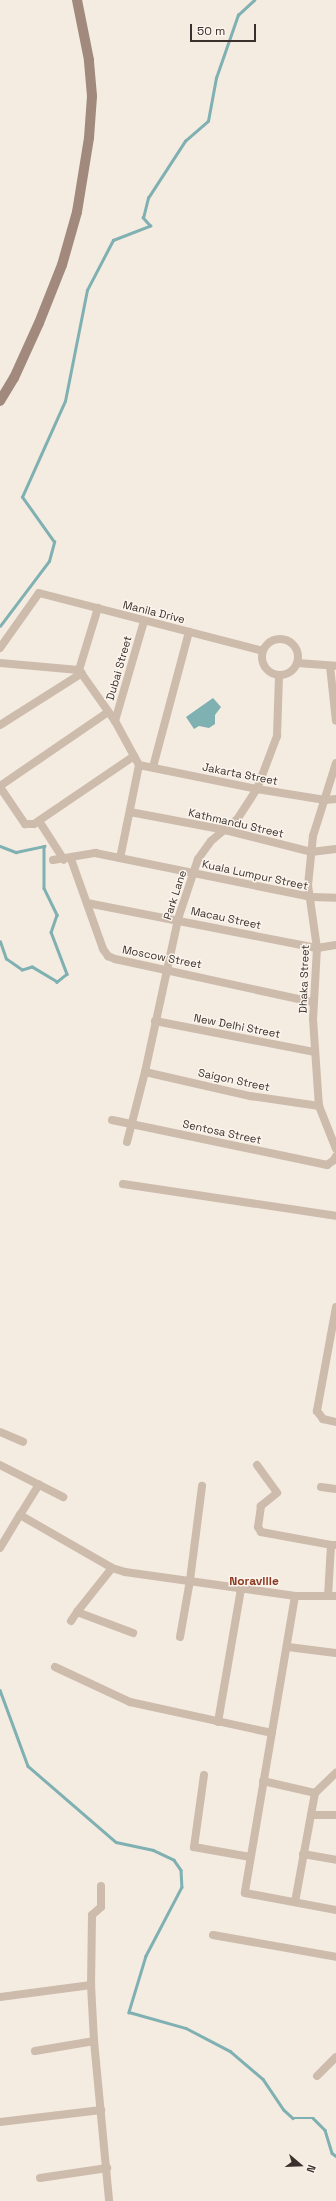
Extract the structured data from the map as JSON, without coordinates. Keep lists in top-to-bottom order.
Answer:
{
  "streets": {
    "street": [
      "Manila Drive",
      "Dubai Street",
      "Jakarta Street",
      "Kathmandu Street",
      "Kuala Lumpur Street",
      "Park Lane",
      "Macau Street",
      "Moscow Street",
      "Dhaka Street",
      "New Delhi Street",
      "Saigon Street",
      "Sentosa Street"
    ]
  },
  "crossings": [
    ["Manila Drive", "Dubai Street"],
    ["Manila Drive", "Park Lane"],
    ["Jakarta Street", "Park Lane"],
    ["Jakarta Street", "Dhaka Street"],
    ["Kathmandu Street", "Park Lane"],
    ["Kathmandu Street", "Dhaka Street"],
    ["Kuala Lumpur Street", "Park Lane"],
    ["Kuala Lumpur Street", "Moscow Street"],
    ["Kuala Lumpur Street", "Dhaka Street"],
    ["Park Lane", "Macau Street"],
    ["Park Lane", "Moscow Street"],
    ["Park Lane", "New Delhi Street"],
    ["Park Lane", "Saigon Street"],
    ["Park Lane", "Sentosa Street"],
    ["Macau Street", "Moscow Street"],
    ["Macau Street", "Dhaka Street"],
    ["Moscow Street", "Dhaka Street"],
    ["Dhaka Street", "New Delhi Street"],
    ["Dhaka Street", "Saigon Street"]
  ],
  "districts": ["Noraville"],
  "scale_bar": "50 m",
  "north": "right"
}
